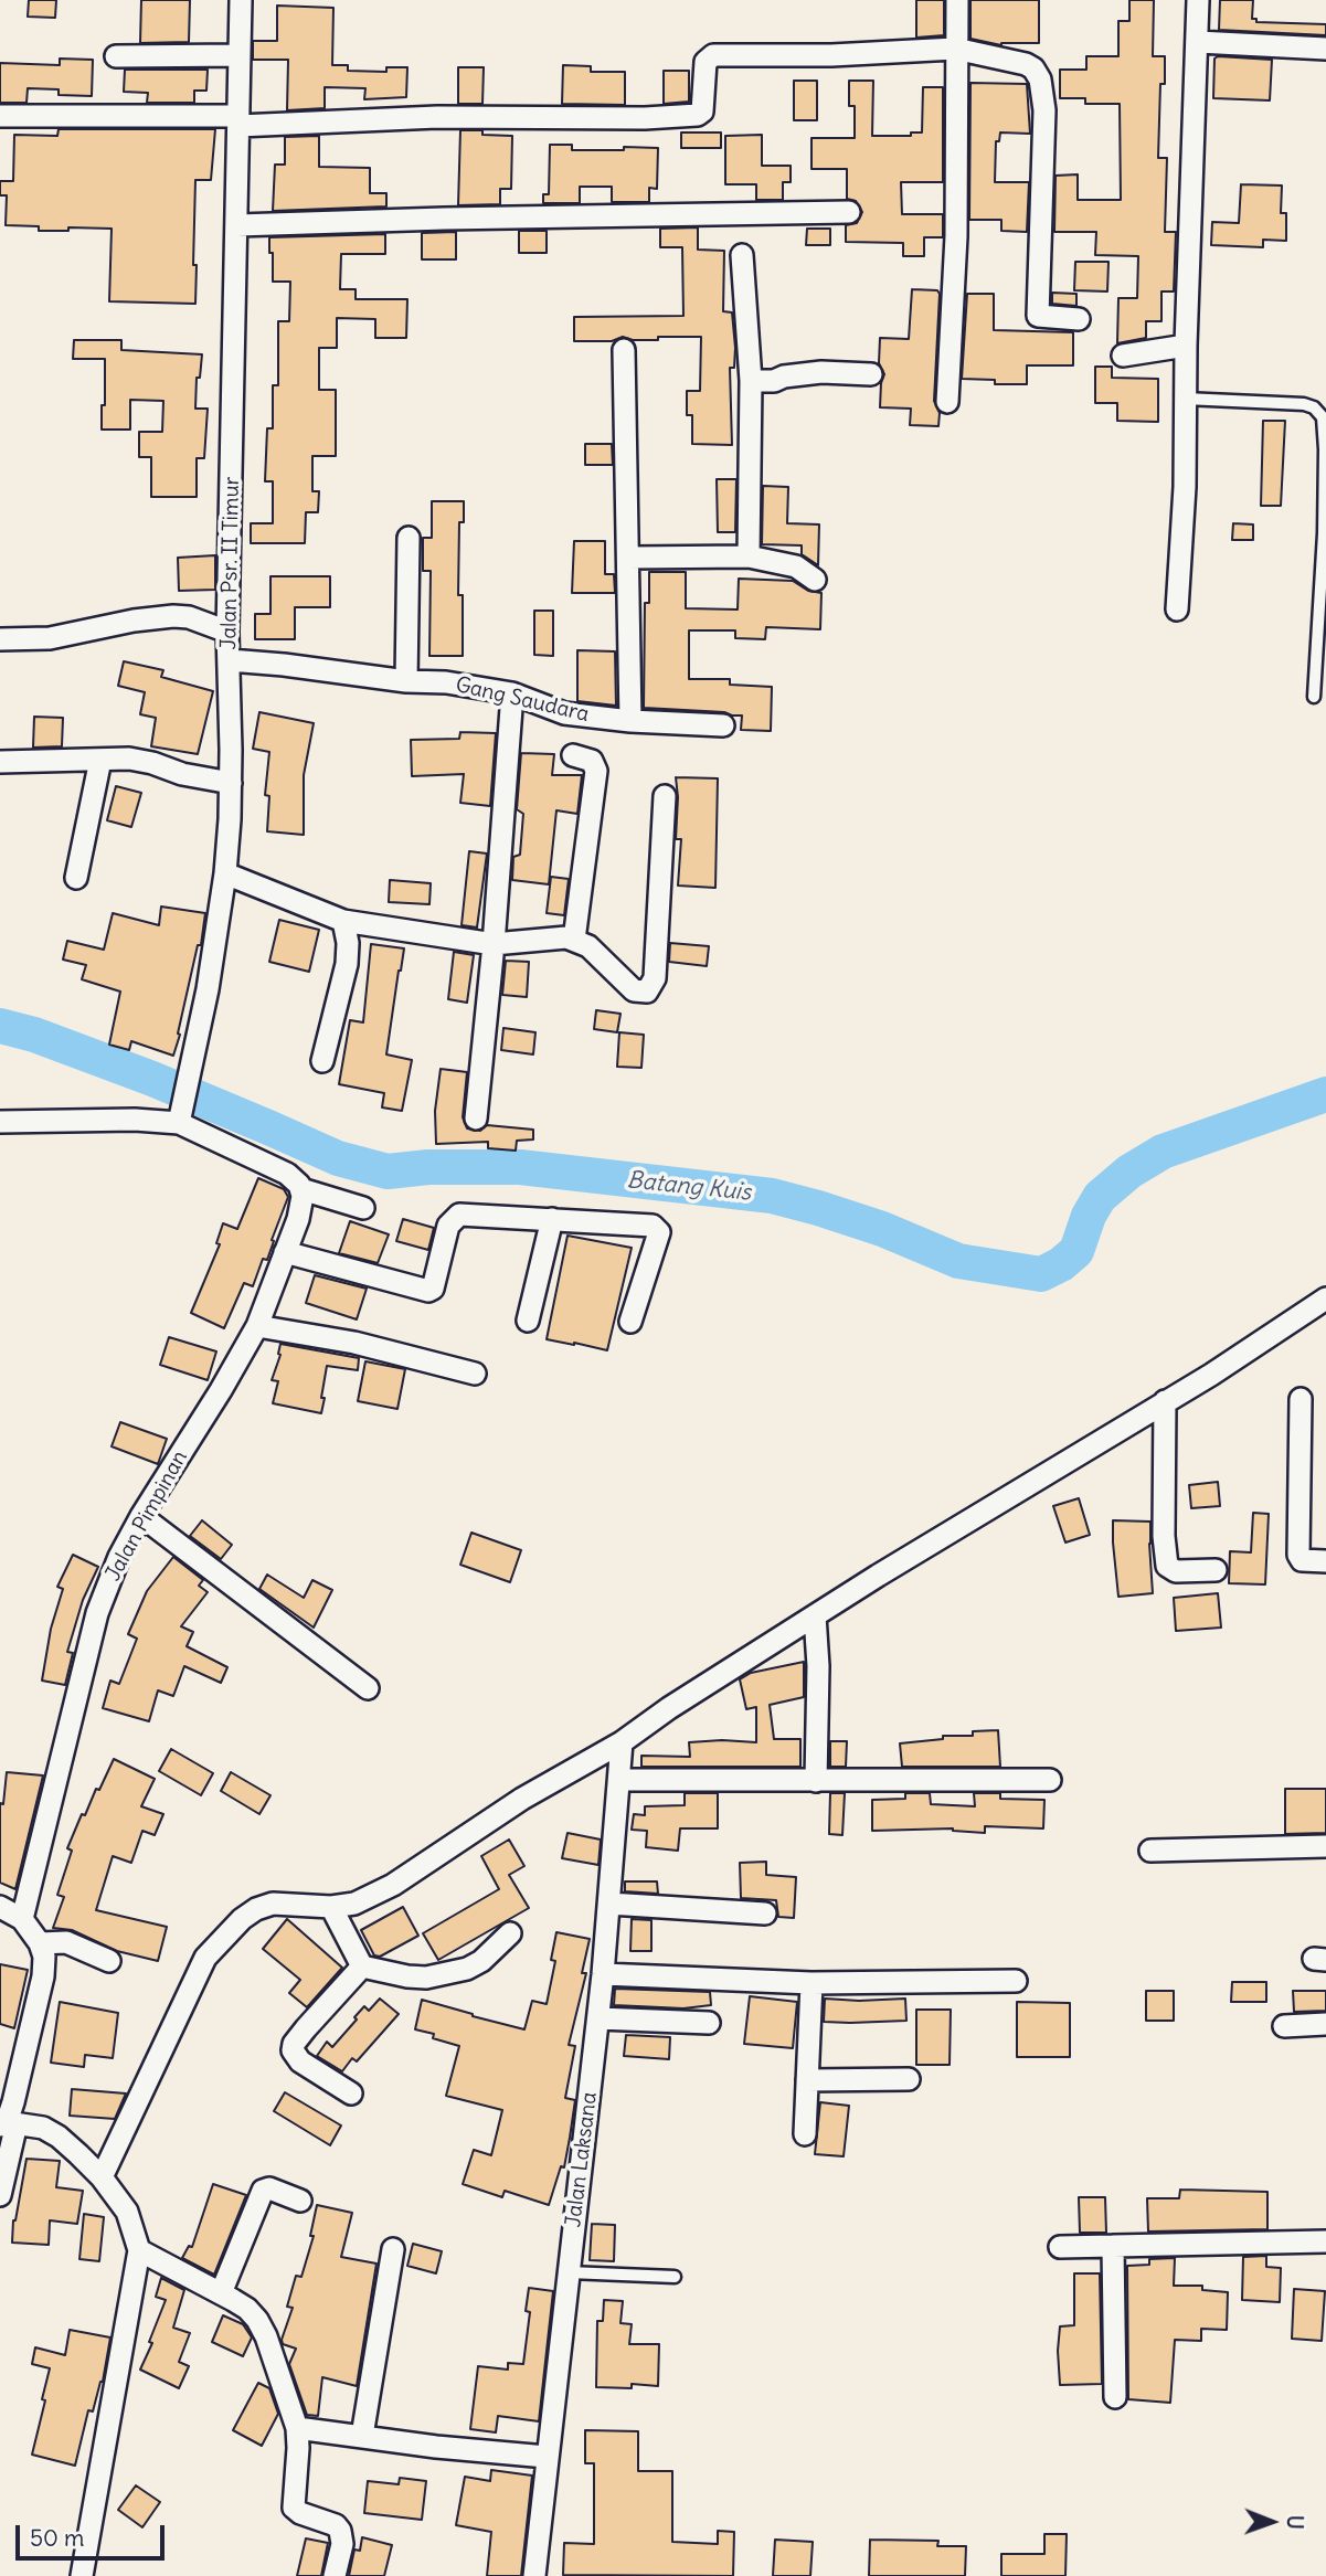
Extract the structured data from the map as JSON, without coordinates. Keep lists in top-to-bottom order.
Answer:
{
  "streets": {
    "street": [
      "Jalan Psr. II Timur",
      "Gang Saudara",
      "Jalan Pimpinan",
      "Jalan Laksana"
    ]
  },
  "crossings": [
    ["Jalan Psr. II Timur", "Gang Saudara"]
  ],
  "water": ["Batang Kuis"],
  "scale_bar": "50 m",
  "north": "right"
}
